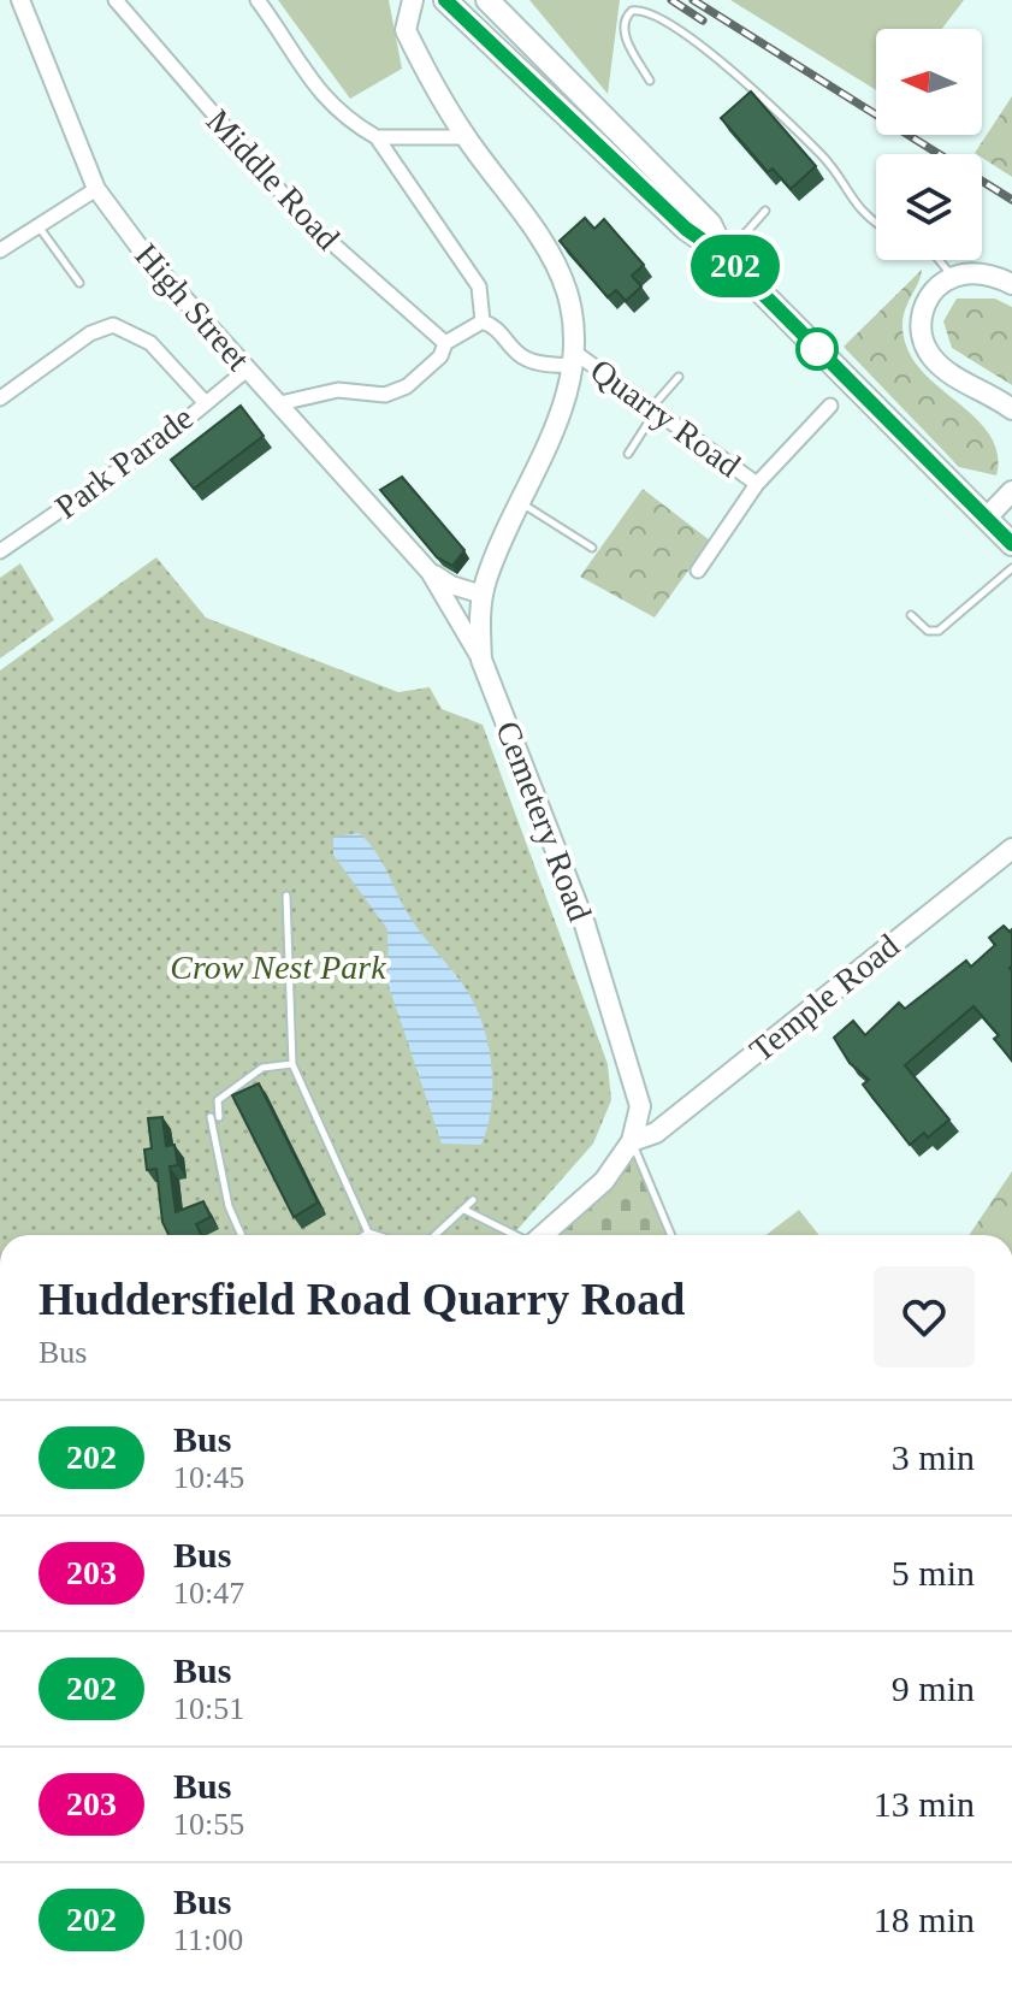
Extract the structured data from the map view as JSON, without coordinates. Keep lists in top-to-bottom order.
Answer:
{
  "streets": {
    "main road": ["Cemetery Road", "Temple Road"],
    "street": [
      "Middle Road",
      "High Street",
      "Quarry Road",
      "Park Parade"
    ]
  },
  "crossings": [
    ["High Street", "Park Parade"],
    ["High Street", "Cemetery Road"],
    ["Quarry Road", "Cemetery Road"],
    ["Cemetery Road", "Temple Road"]
  ],
  "parks": ["Crow Nest Park"],
  "lines": ["bus line 202"],
  "north": "left",
  "page": {
    "on_map": "202",
    "heading": ["Huddersfield Road Quarry Road", "Bus"],
    "list": [
      {
        "mark": "202",
        "name": "Bus",
        "note": "10:45",
        "value": "3 min"
      },
      {
        "mark": "203",
        "name": "Bus",
        "note": "10:47",
        "value": "5 min"
      },
      {
        "mark": "202",
        "name": "Bus",
        "note": "10:51",
        "value": "9 min"
      },
      {
        "mark": "203",
        "name": "Bus",
        "note": "10:55",
        "value": "13 min"
      },
      {
        "mark": "202",
        "name": "Bus",
        "note": "11:00",
        "value": "18 min"
      }
    ]
  }
}
